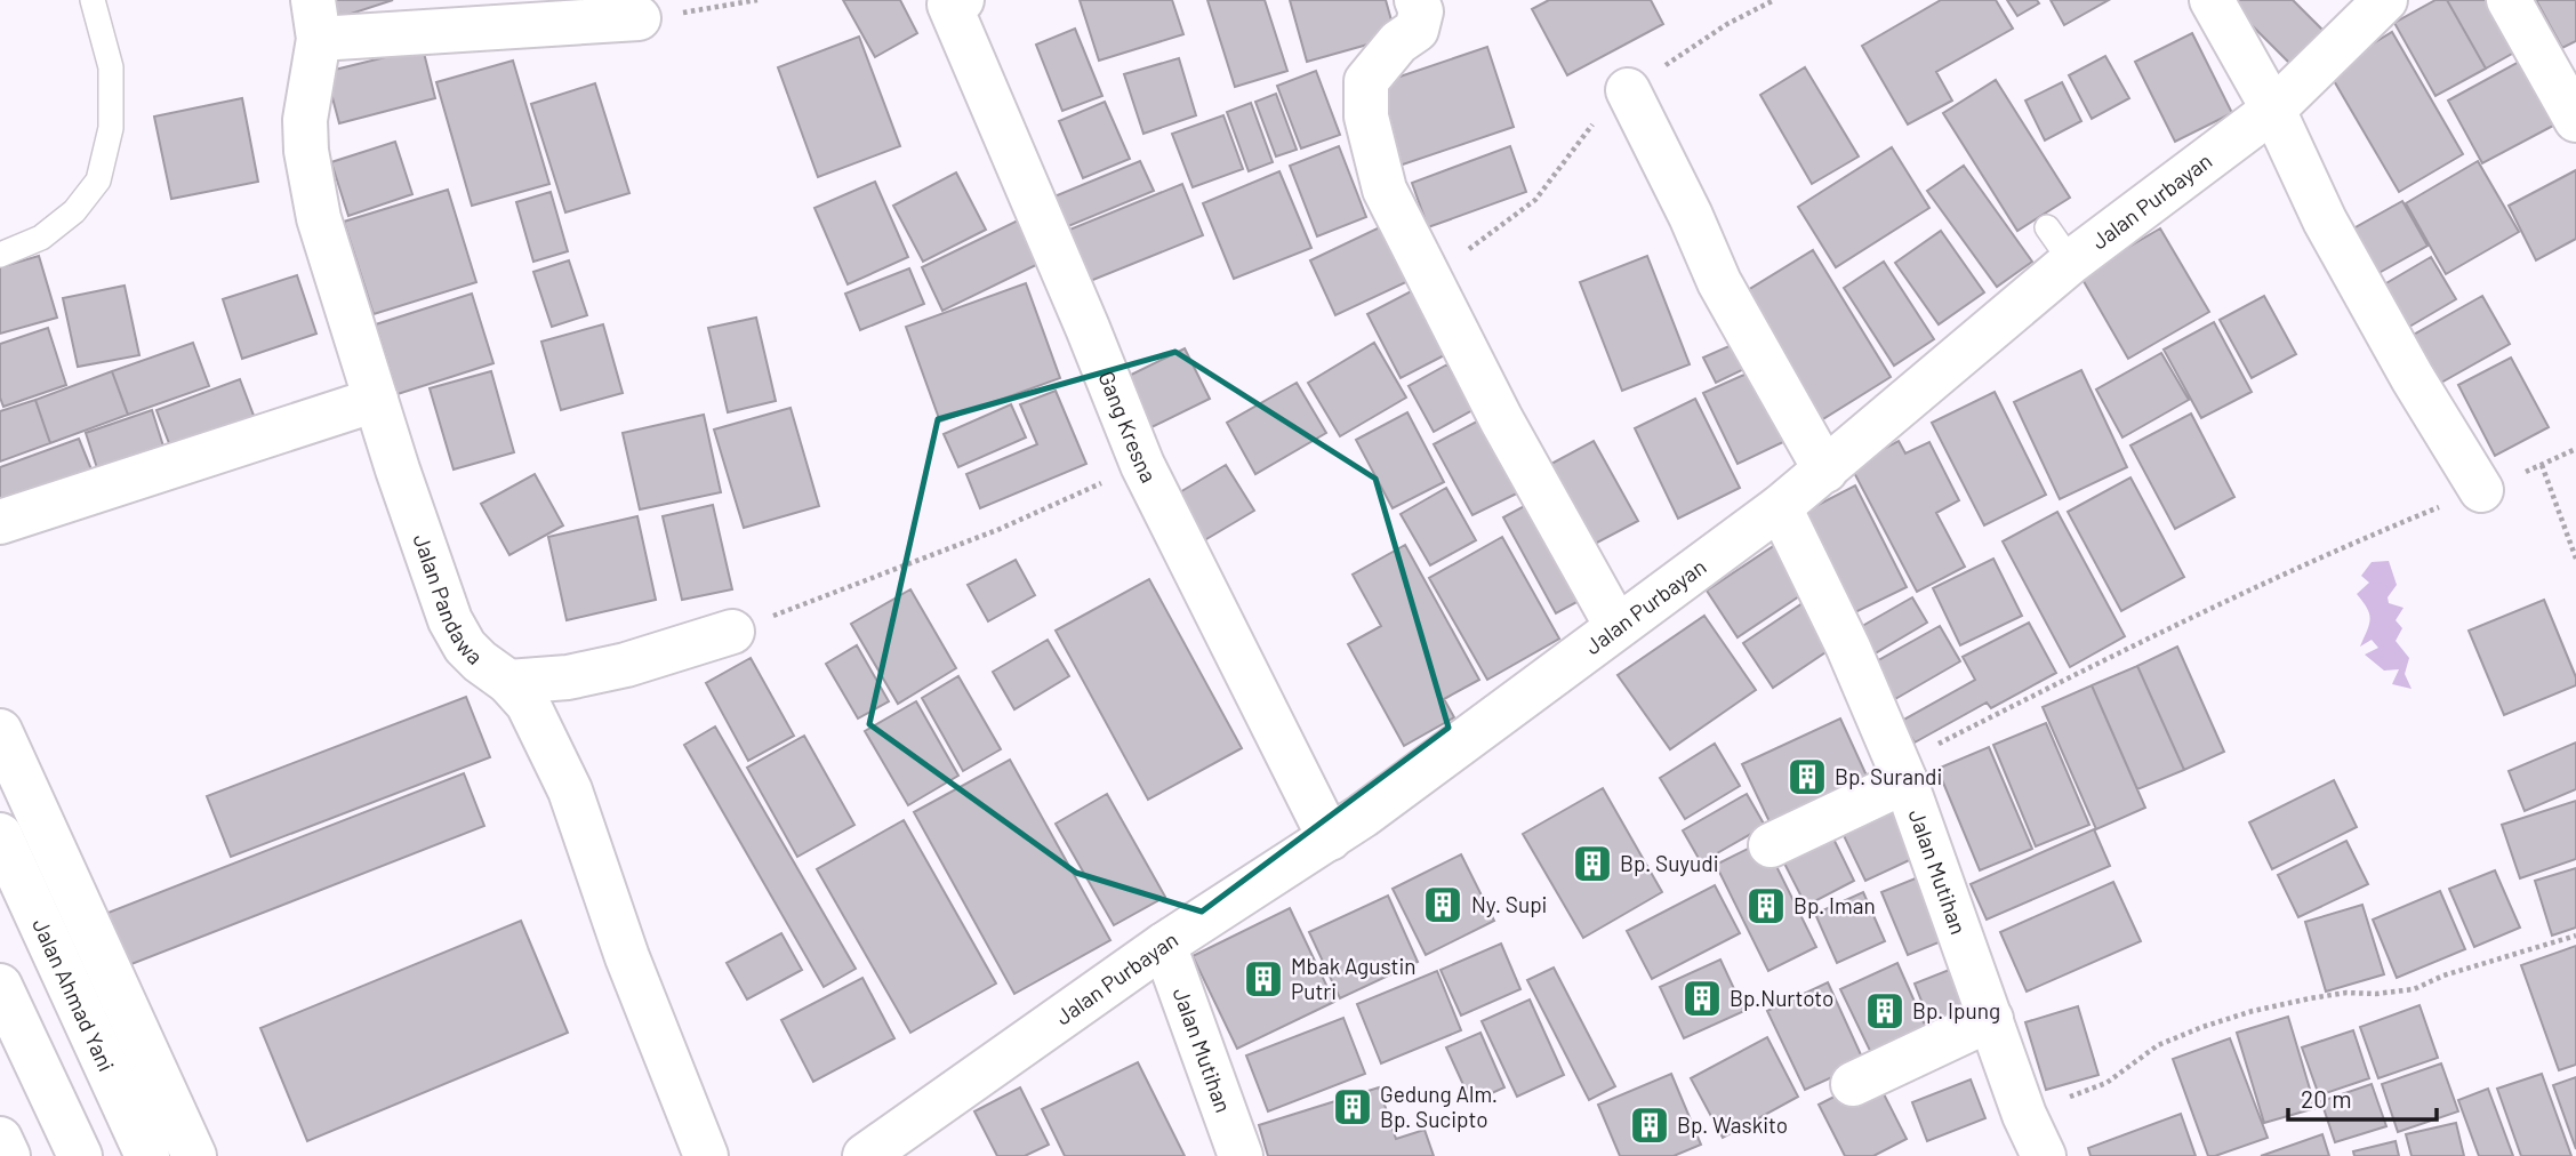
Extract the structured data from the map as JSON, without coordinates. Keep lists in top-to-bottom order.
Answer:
{
  "streets": {
    "main road": [
      "Jalan Purbayan",
      "Gang Kresna",
      "Jalan Pandawa",
      "Jalan Mutihan",
      "Jalan Ahmad Yani"
    ]
  },
  "crossings": [
    ["Jalan Purbayan", "Gang Kresna"],
    ["Jalan Purbayan", "Jalan Mutihan"]
  ],
  "places": {
    "building": [
      "Bp. Surandi",
      "Bp. Suyudi",
      "Ny. Supi",
      "Bp. Iman",
      "Mbak Agustin Putri",
      "Bp.Nurtoto",
      "Bp. Ipung",
      "Gedung Alm. Bp. Sucipto",
      "Bp. Waskito"
    ]
  },
  "scale_bar": "20 m"
}
